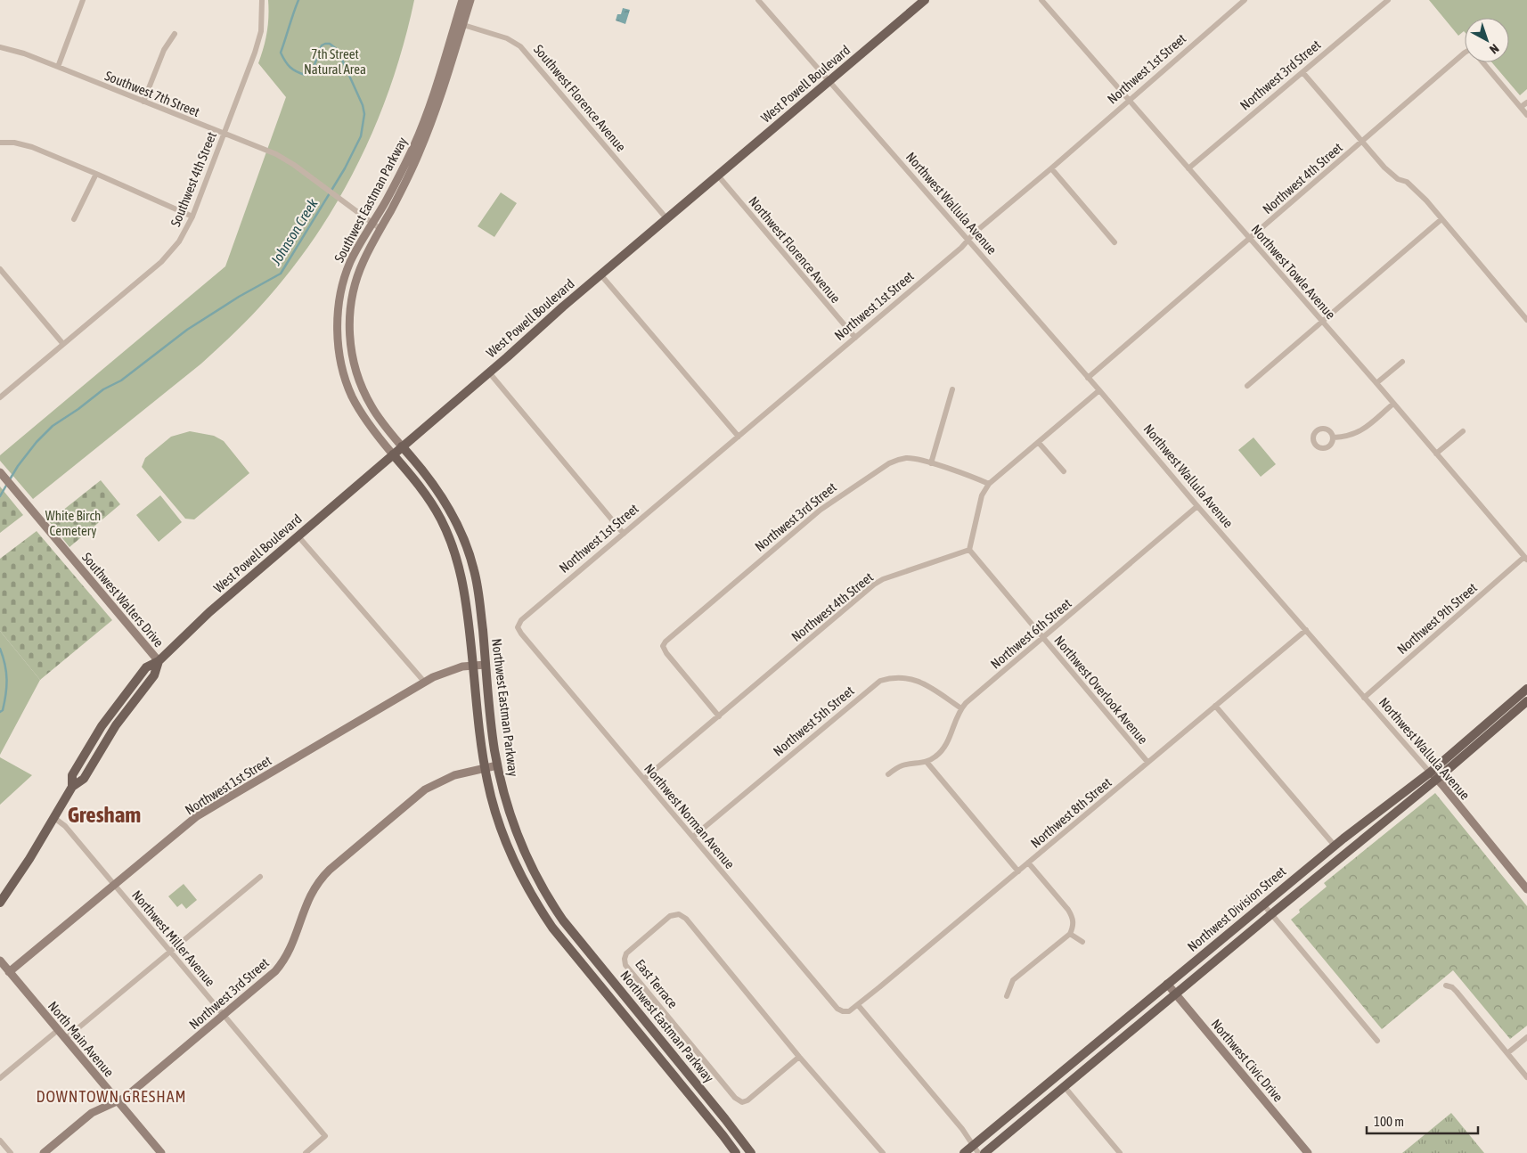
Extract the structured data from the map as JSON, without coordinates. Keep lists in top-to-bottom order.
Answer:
{
  "streets": {
    "main road": ["West Powell Boulevard", "Northwest Eastman Parkway", "Northwest Division Street"],
    "street": [
      "Northwest 1st Street",
      "Northwest 3rd Street",
      "Southwest 7th Street",
      "Southwest Florence Avenue",
      "Northwest 4th Street",
      "Southwest 4th Street",
      "Southwest Eastman Parkway",
      "Northwest Wallula Avenue",
      "Northwest Florence Avenue",
      "Northwest Towle Avenue",
      "Southwest Walters Drive",
      "Northwest 9th Street",
      "Northwest 6th Street",
      "Northwest Overlook Avenue",
      "Northwest 5th Street",
      "Northwest 8th Street",
      "Northwest Norman Avenue",
      "Northwest Miller Avenue",
      "East Terrace",
      "North Main Avenue",
      "Northwest Civic Drive"
    ]
  },
  "crossings": [
    ["Northwest 1st Street", "Northwest Wallula Avenue"],
    ["Northwest 1st Street", "Northwest Florence Avenue"],
    ["Northwest 1st Street", "Northwest Towle Avenue"],
    ["Northwest 1st Street", "Northwest Eastman Parkway"],
    ["Northwest 1st Street", "Northwest Norman Avenue"],
    ["Northwest 1st Street", "Northwest Miller Avenue"],
    ["Northwest 1st Street", "North Main Avenue"],
    ["Northwest 3rd Street", "Northwest 4th Street"],
    ["Northwest 3rd Street", "Northwest Towle Avenue"],
    ["Northwest 3rd Street", "Northwest Eastman Parkway"],
    ["Northwest 3rd Street", "Northwest Miller Avenue"],
    ["Northwest 3rd Street", "North Main Avenue"],
    ["West Powell Boulevard", "Southwest Florence Avenue"],
    ["West Powell Boulevard", "Southwest Eastman Parkway"],
    ["West Powell Boulevard", "Northwest Wallula Avenue"],
    ["West Powell Boulevard", "Northwest Florence Avenue"],
    ["West Powell Boulevard", "Southwest Walters Drive"],
    ["West Powell Boulevard", "Northwest Eastman Parkway"],
    ["West Powell Boulevard", "Northwest Miller Avenue"],
    ["Southwest 7th Street", "Southwest 4th Street"],
    ["Southwest 7th Street", "Southwest Eastman Parkway"],
    ["Southwest Florence Avenue", "Southwest Eastman Parkway"],
    ["Northwest 4th Street", "Northwest Wallula Avenue"],
    ["Northwest 4th Street", "Northwest Towle Avenue"],
    ["Northwest 4th Street", "Northwest Overlook Avenue"],
    ["Northwest 4th Street", "Northwest Norman Avenue"],
    ["Southwest Eastman Parkway", "Northwest Eastman Parkway"],
    ["Northwest Wallula Avenue", "Northwest 9th Street"],
    ["Northwest Wallula Avenue", "Northwest 6th Street"],
    ["Northwest Wallula Avenue", "Northwest 8th Street"],
    ["Northwest Wallula Avenue", "Northwest Division Street"],
    ["Northwest Towle Avenue", "Northwest 9th Street"],
    ["Northwest 6th Street", "Northwest Overlook Avenue"],
    ["Northwest 6th Street", "Northwest 5th Street"],
    ["Northwest Overlook Avenue", "Northwest 8th Street"],
    ["Northwest 5th Street", "Northwest Norman Avenue"],
    ["Northwest 8th Street", "Northwest Norman Avenue"],
    ["Northwest Division Street", "Northwest Civic Drive"]
  ],
  "districts": ["Gresham", "DOWNTOWN GRESHAM"],
  "water": ["Johnson Creek"],
  "parks": ["7th Street Natural Area", "White Birch Cemetery"],
  "scale_bar": "100 m",
  "north": "bottom right"
}
